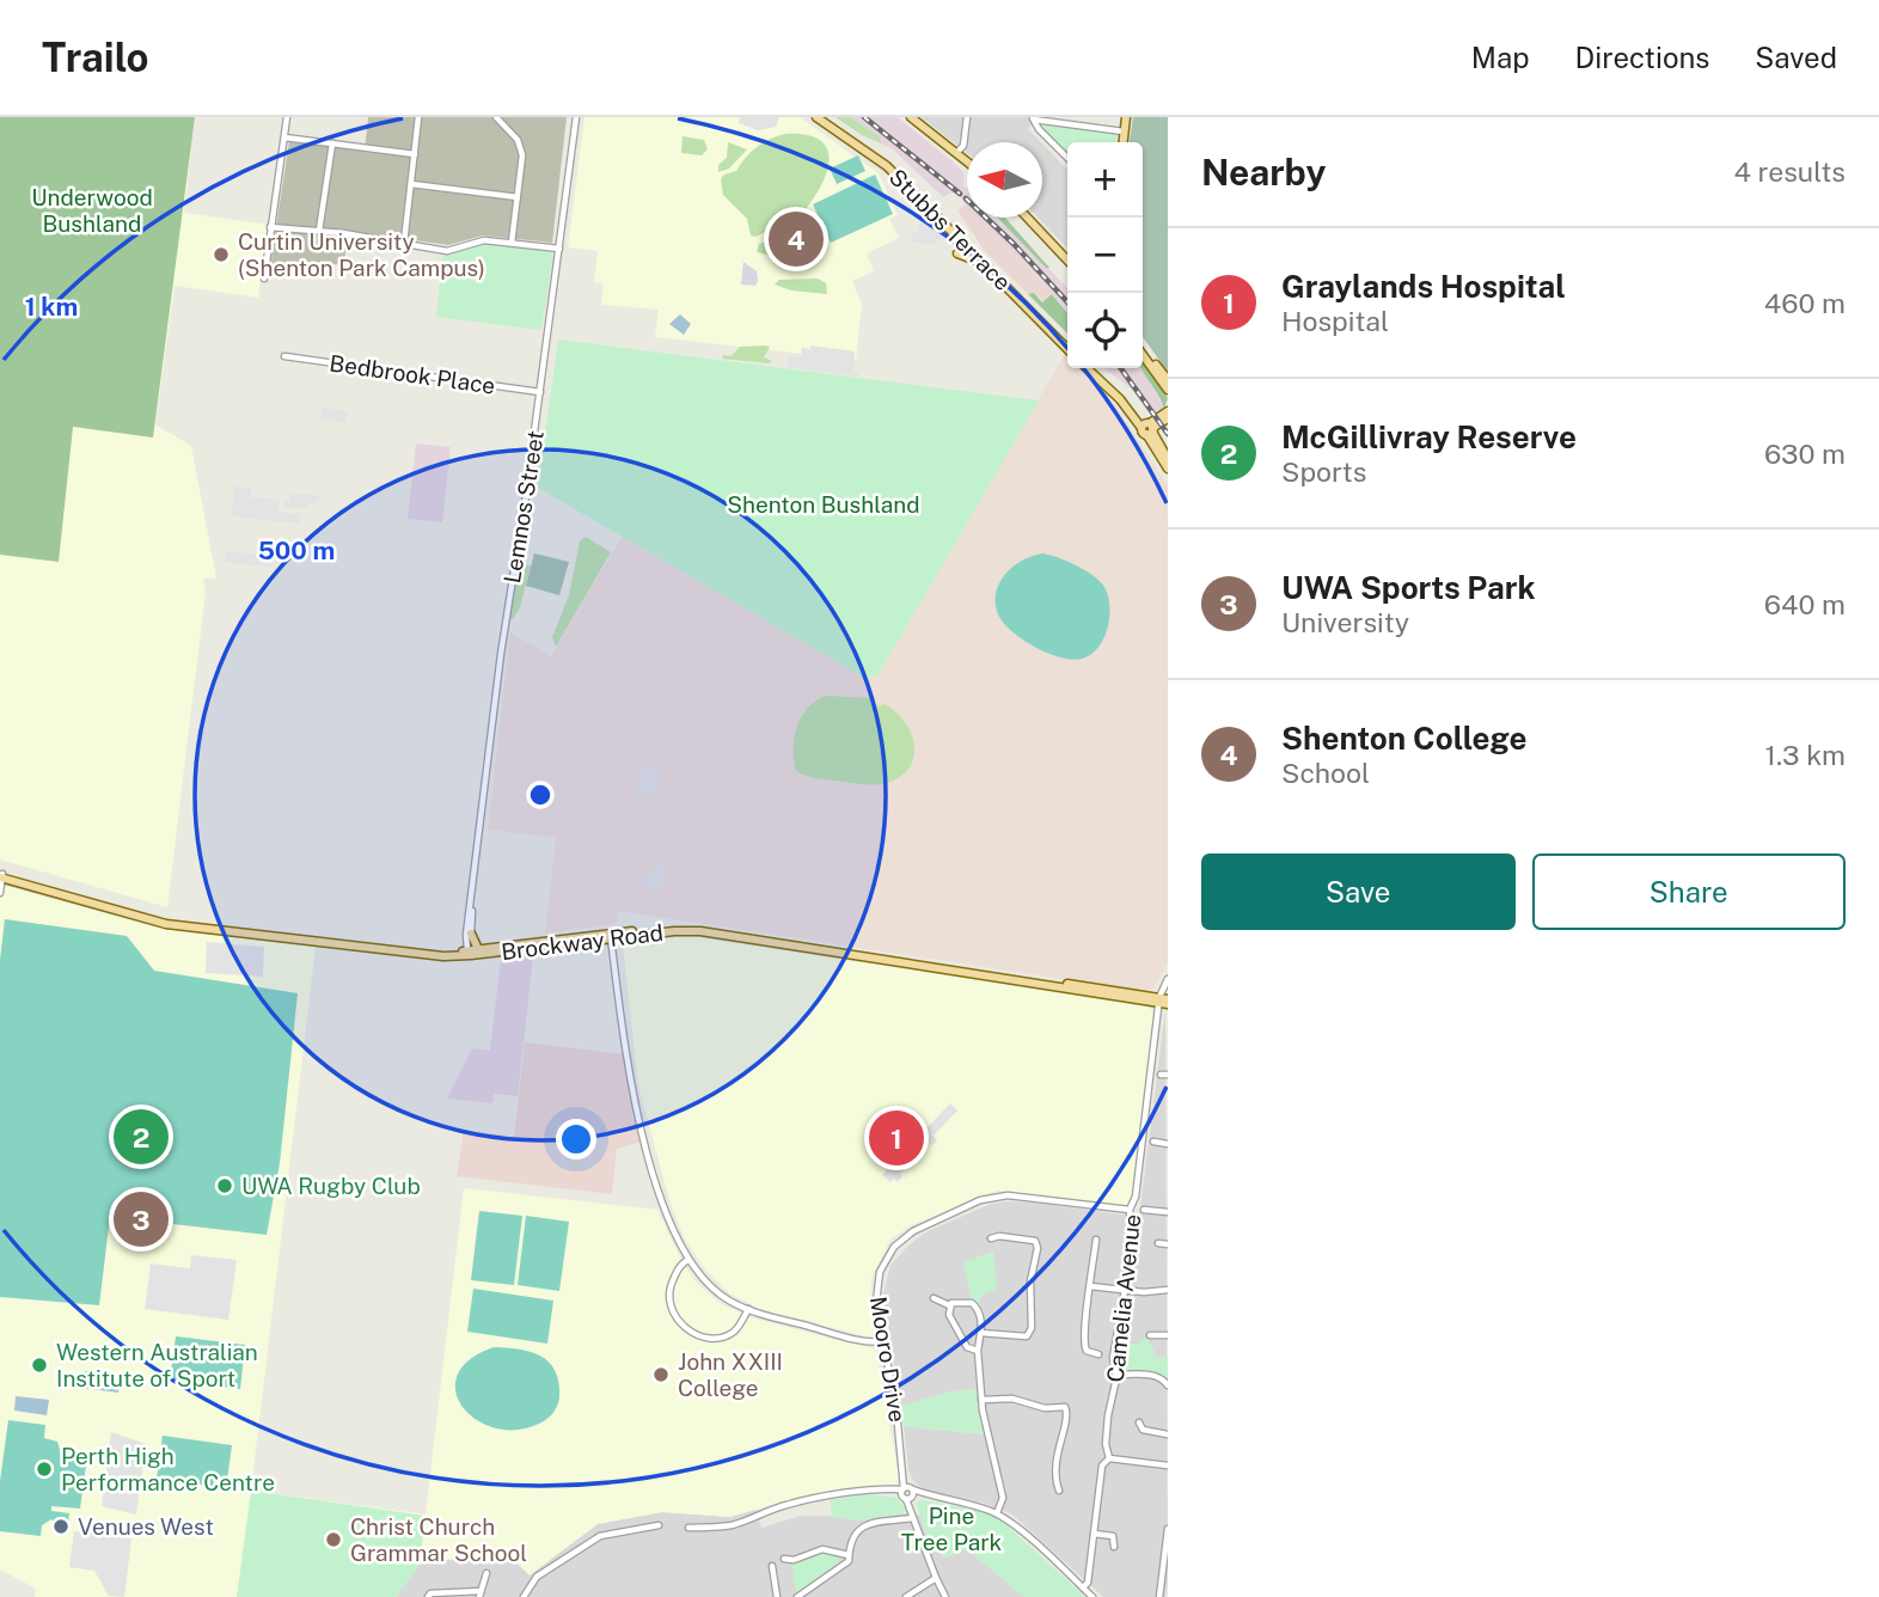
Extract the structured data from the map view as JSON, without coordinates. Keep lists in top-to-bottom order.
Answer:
{
  "streets": {
    "main road": ["Stubbs Terrace", "Brockway Road"],
    "street": [
      "Bedbrook Place",
      "Lemnos Street",
      "Camelia Avenue",
      "Mooro Drive"
    ]
  },
  "crossings": [
    ["Bedbrook Place", "Lemnos Street"],
    ["Lemnos Street", "Brockway Road"],
    ["Brockway Road", "Camelia Avenue"],
    ["Camelia Avenue", "Mooro Drive"]
  ],
  "parks": ["Underwood Bushland", "Shenton Bushland", "Pine Tree Park"],
  "places": [
    "Curtin University (Shenton Park Campus)",
    "UWA Rugby Club",
    "Western Australian Institute of Sport",
    "John XXIII College",
    "Perth High Performance Centre",
    "Venues West",
    "Christ Church Grammar School"
  ],
  "north": "left",
  "page": {
    "header": "Trailo",
    "nav": ["Map", "Directions", "Saved"],
    "heading": ["Nearby", "4 results"],
    "map_buttons": ["+", "−"],
    "pins": [
      "4",
      "2",
      "1",
      "3"
    ],
    "list": [
      {
        "mark": "1",
        "name": "Graylands Hospital",
        "note": "Hospital",
        "value": "460 m"
      },
      {
        "mark": "2",
        "name": "McGillivray Reserve",
        "note": "Sports",
        "value": "630 m"
      },
      {
        "mark": "3",
        "name": "UWA Sports Park",
        "note": "University",
        "value": "640 m"
      },
      {
        "mark": "4",
        "name": "Shenton College",
        "note": "School",
        "value": "1.3 km"
      }
    ],
    "buttons": ["Save", "Share"]
  },
  "rings": ["1 km", "500 m"]
}
